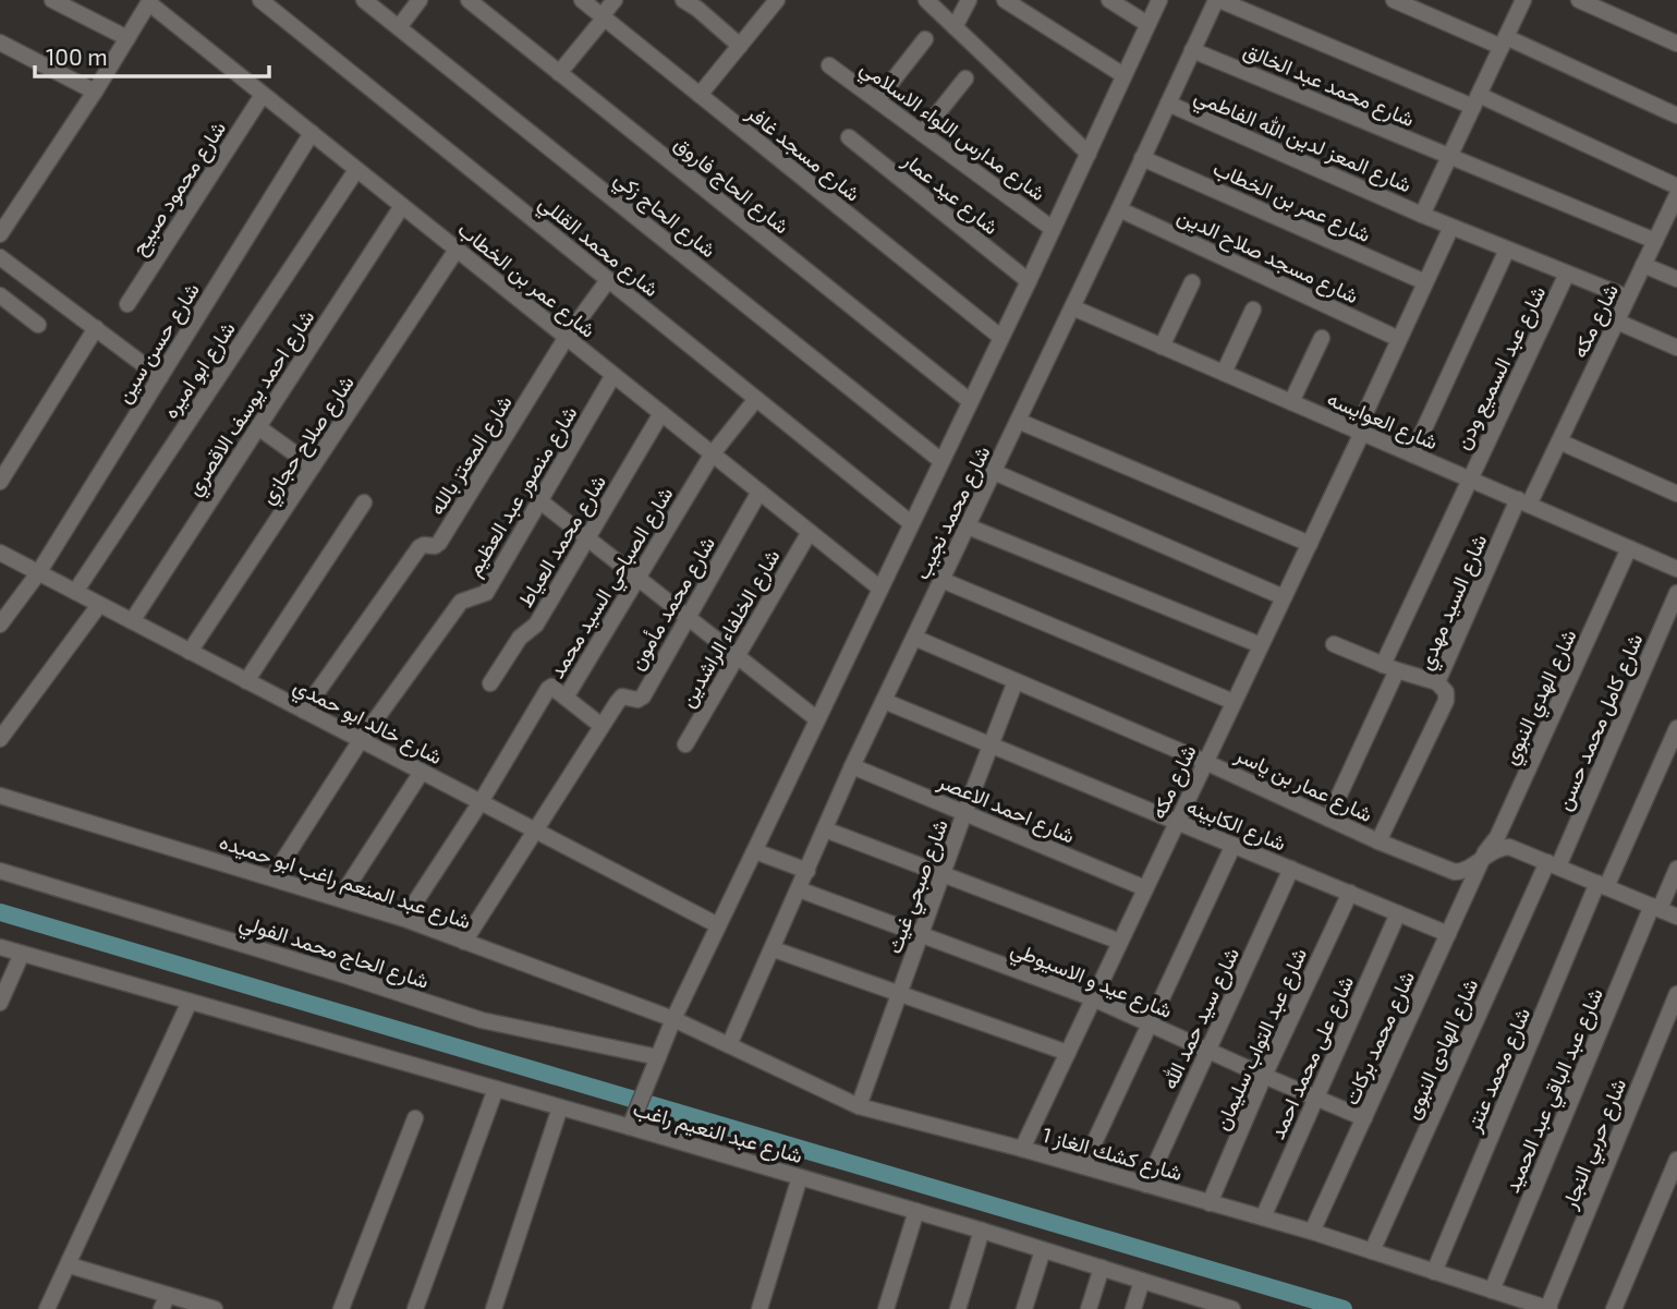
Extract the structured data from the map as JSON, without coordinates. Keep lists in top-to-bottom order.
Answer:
{
  "streets": {
    "street": [
      "شارع محمد عبد الخالق",
      "شارع مدارس اللواء الاسلامي",
      "شارع المعز لدين الله الفاطمي",
      "شارع مسجد غافر",
      "شارع الحاج فاروق",
      "شارع محمود صبيح",
      "شارع عيد عمار",
      "شارع عمر بن الخطاب",
      "شارع الحاج زكي",
      "شارع محمد القللي",
      "شارع مسجد صلاح الدين",
      "شارع مكه",
      "شارع حسن سين",
      "شارع عبد السميع ودن",
      "شارع ابو اميره",
      "شارع احمد يوسف الاقصري",
      "شارع العوايسه",
      "شارع صلاح حجازي",
      "شارع المعتز بالله",
      "شارع منصور عبد العظيم",
      "شارع محمد نجيب",
      "شارع محمد العياط",
      "شارع الصباحي السيد محمد",
      "شارع السيد مهدي",
      "شارع محمد مأمون",
      "شارع الخلفاء الراشدين",
      "شارع الهدي النبوي",
      "شارع خالد ابو حمدي",
      "شارع كامل محمد حسن",
      "شارع عمار بن ياسر",
      "شارع احمد الاعصر",
      "شارع الكابينه",
      "شارع عبد المنعم راغب ابو حميده",
      "شارع صبحي غيث",
      "شارع الحاج محمد الفولي",
      "شارع عيد و الاسيوطي",
      "شارع سيد حمد الله",
      "شارع محمد بركات",
      "شارع عبد التواب سليمان",
      "شارع الهادى النبوى",
      "شارع على محمد احمد",
      "شارع محمد عنتر",
      "شارع عبد الباقي عبد الحميد",
      "شارع عبد النعيم راغب",
      "شارع حربي النجار",
      "شارع كشك الغاز 1"
    ]
  },
  "crossings": [
    ["شارع محمد عبد الخالق", "شارع مكه"],
    ["شارع محمد عبد الخالق", "شارع محمد نجيب"],
    ["شارع مدارس اللواء الاسلامي", "شارع محمد نجيب"],
    ["شارع المعز لدين الله الفاطمي", "شارع مكه"],
    ["شارع المعز لدين الله الفاطمي", "شارع عبد السميع ودن"],
    ["شارع المعز لدين الله الفاطمي", "شارع محمد نجيب"],
    ["شارع مسجد غافر", "شارع محمد نجيب"],
    ["شارع الحاج فاروق", "شارع محمد نجيب"],
    ["شارع محمود صبيح", "شارع عمر بن الخطاب"],
    ["شارع عيد عمار", "شارع محمد نجيب"],
    ["شارع عمر بن الخطاب", "شارع مكه"],
    ["شارع عمر بن الخطاب", "شارع حسن سين"],
    ["شارع عمر بن الخطاب", "شارع ابو اميره"],
    ["شارع عمر بن الخطاب", "شارع احمد يوسف الاقصري"],
    ["شارع عمر بن الخطاب", "شارع صلاح حجازي"],
    ["شارع عمر بن الخطاب", "شارع المعتز بالله"],
    ["شارع عمر بن الخطاب", "شارع منصور عبد العظيم"],
    ["شارع عمر بن الخطاب", "شارع محمد نجيب"],
    ["شارع عمر بن الخطاب", "شارع محمد العياط"],
    ["شارع عمر بن الخطاب", "شارع الصباحي السيد محمد"],
    ["شارع عمر بن الخطاب", "شارع محمد مأمون"],
    ["شارع عمر بن الخطاب", "شارع الخلفاء الراشدين"],
    ["شارع الحاج زكي", "شارع محمد نجيب"],
    ["شارع محمد القللي", "شارع المعتز بالله"],
    ["شارع محمد القللي", "شارع محمد نجيب"],
    ["شارع محمد القللي", "شارع الصباحي السيد محمد"],
    ["شارع مسجد صلاح الدين", "شارع مكه"],
    ["شارع مسجد صلاح الدين", "شارع محمد نجيب"],
    ["شارع مكه", "شارع العوايسه"],
    ["شارع مكه", "شارع السيد مهدي"],
    ["شارع مكه", "شارع عمار بن ياسر"],
    ["شارع مكه", "شارع احمد الاعصر"],
    ["شارع مكه", "شارع الكابينه"],
    ["شارع مكه", "شارع عيد و الاسيوطي"],
    ["شارع مكه", "شارع كشك الغاز 1"],
    ["شارع حسن سين", "شارع خالد ابو حمدي"],
    ["شارع عبد السميع ودن", "شارع العوايسه"],
    ["شارع عبد السميع ودن", "شارع عمار بن ياسر"],
    ["شارع ابو اميره", "شارع خالد ابو حمدي"],
    ["شارع احمد يوسف الاقصري", "شارع خالد ابو حمدي"],
    ["شارع العوايسه", "شارع محمد نجيب"],
    ["شارع العوايسه", "شارع السيد مهدي"],
    ["شارع العوايسه", "شارع الهدي النبوي"],
    ["شارع صلاح حجازي", "شارع خالد ابو حمدي"],
    ["شارع المعتز بالله", "شارع خالد ابو حمدي"],
    ["شارع منصور عبد العظيم", "شارع خالد ابو حمدي"],
    ["شارع منصور عبد العظيم", "شارع عبد المنعم راغب ابو حميده"],
    ["شارع محمد نجيب", "شارع خالد ابو حمدي"],
    ["شارع محمد نجيب", "شارع عمار بن ياسر"],
    ["شارع محمد نجيب", "شارع احمد الاعصر"],
    ["شارع محمد نجيب", "شارع الكابينه"],
    ["شارع محمد نجيب", "شارع عبد المنعم راغب ابو حميده"],
    ["شارع محمد نجيب", "شارع الحاج محمد الفولي"],
    ["شارع محمد نجيب", "شارع عيد و الاسيوطي"],
    ["شارع محمد نجيب", "شارع عبد النعيم راغب"],
    ["شارع محمد نجيب", "شارع كشك الغاز 1"],
    ["شارع الصباحي السيد محمد", "شارع خالد ابو حمدي"],
    ["شارع الصباحي السيد محمد", "شارع عبد المنعم راغب ابو حميده"],
    ["شارع السيد مهدي", "شارع عمار بن ياسر"],
    ["شارع محمد مأمون", "شارع خالد ابو حمدي"],
    ["شارع محمد مأمون", "شارع عبد المنعم راغب ابو حميده"],
    ["شارع الهدي النبوي", "شارع عمار بن ياسر"],
    ["شارع الهدي النبوي", "شارع محمد بركات"],
    ["شارع كامل محمد حسن", "شارع عمار بن ياسر"],
    ["شارع كامل محمد حسن", "شارع الهادى النبوى"],
    ["شارع عمار بن ياسر", "شارع صبحي غيث"],
    ["شارع عمار بن ياسر", "شارع محمد بركات"],
    ["شارع عمار بن ياسر", "شارع الهادى النبوى"],
    ["شارع عمار بن ياسر", "شارع محمد عنتر"],
    ["شارع عمار بن ياسر", "شارع عبد الباقي عبد الحميد"],
    ["شارع احمد الاعصر", "شارع صبحي غيث"],
    ["شارع الكابينه", "شارع صبحي غيث"],
    ["شارع الكابينه", "شارع سيد حمد الله"],
    ["شارع الكابينه", "شارع محمد بركات"],
    ["شارع الكابينه", "شارع عبد التواب سليمان"],
    ["شارع الكابينه", "شارع على محمد احمد"],
    ["شارع عبد المنعم راغب ابو حميده", "شارع كشك الغاز 1"],
    ["شارع صبحي غيث", "شارع عيد و الاسيوطي"],
    ["شارع صبحي غيث", "شارع كشك الغاز 1"],
    ["شارع عيد و الاسيوطي", "شارع سيد حمد الله"],
    ["شارع عيد و الاسيوطي", "شارع محمد بركات"],
    ["شارع عيد و الاسيوطي", "شارع عبد التواب سليمان"],
    ["شارع عيد و الاسيوطي", "شارع على محمد احمد"],
    ["شارع سيد حمد الله", "شارع كشك الغاز 1"],
    ["شارع محمد بركات", "شارع كشك الغاز 1"],
    ["شارع عبد التواب سليمان", "شارع كشك الغاز 1"],
    ["شارع الهادى النبوى", "شارع كشك الغاز 1"],
    ["شارع على محمد احمد", "شارع كشك الغاز 1"],
    ["شارع محمد عنتر", "شارع كشك الغاز 1"],
    ["شارع عبد الباقي عبد الحميد", "شارع كشك الغاز 1"],
    ["شارع حربي النجار", "شارع كشك الغاز 1"]
  ],
  "scale_bar": "100 m"
}
